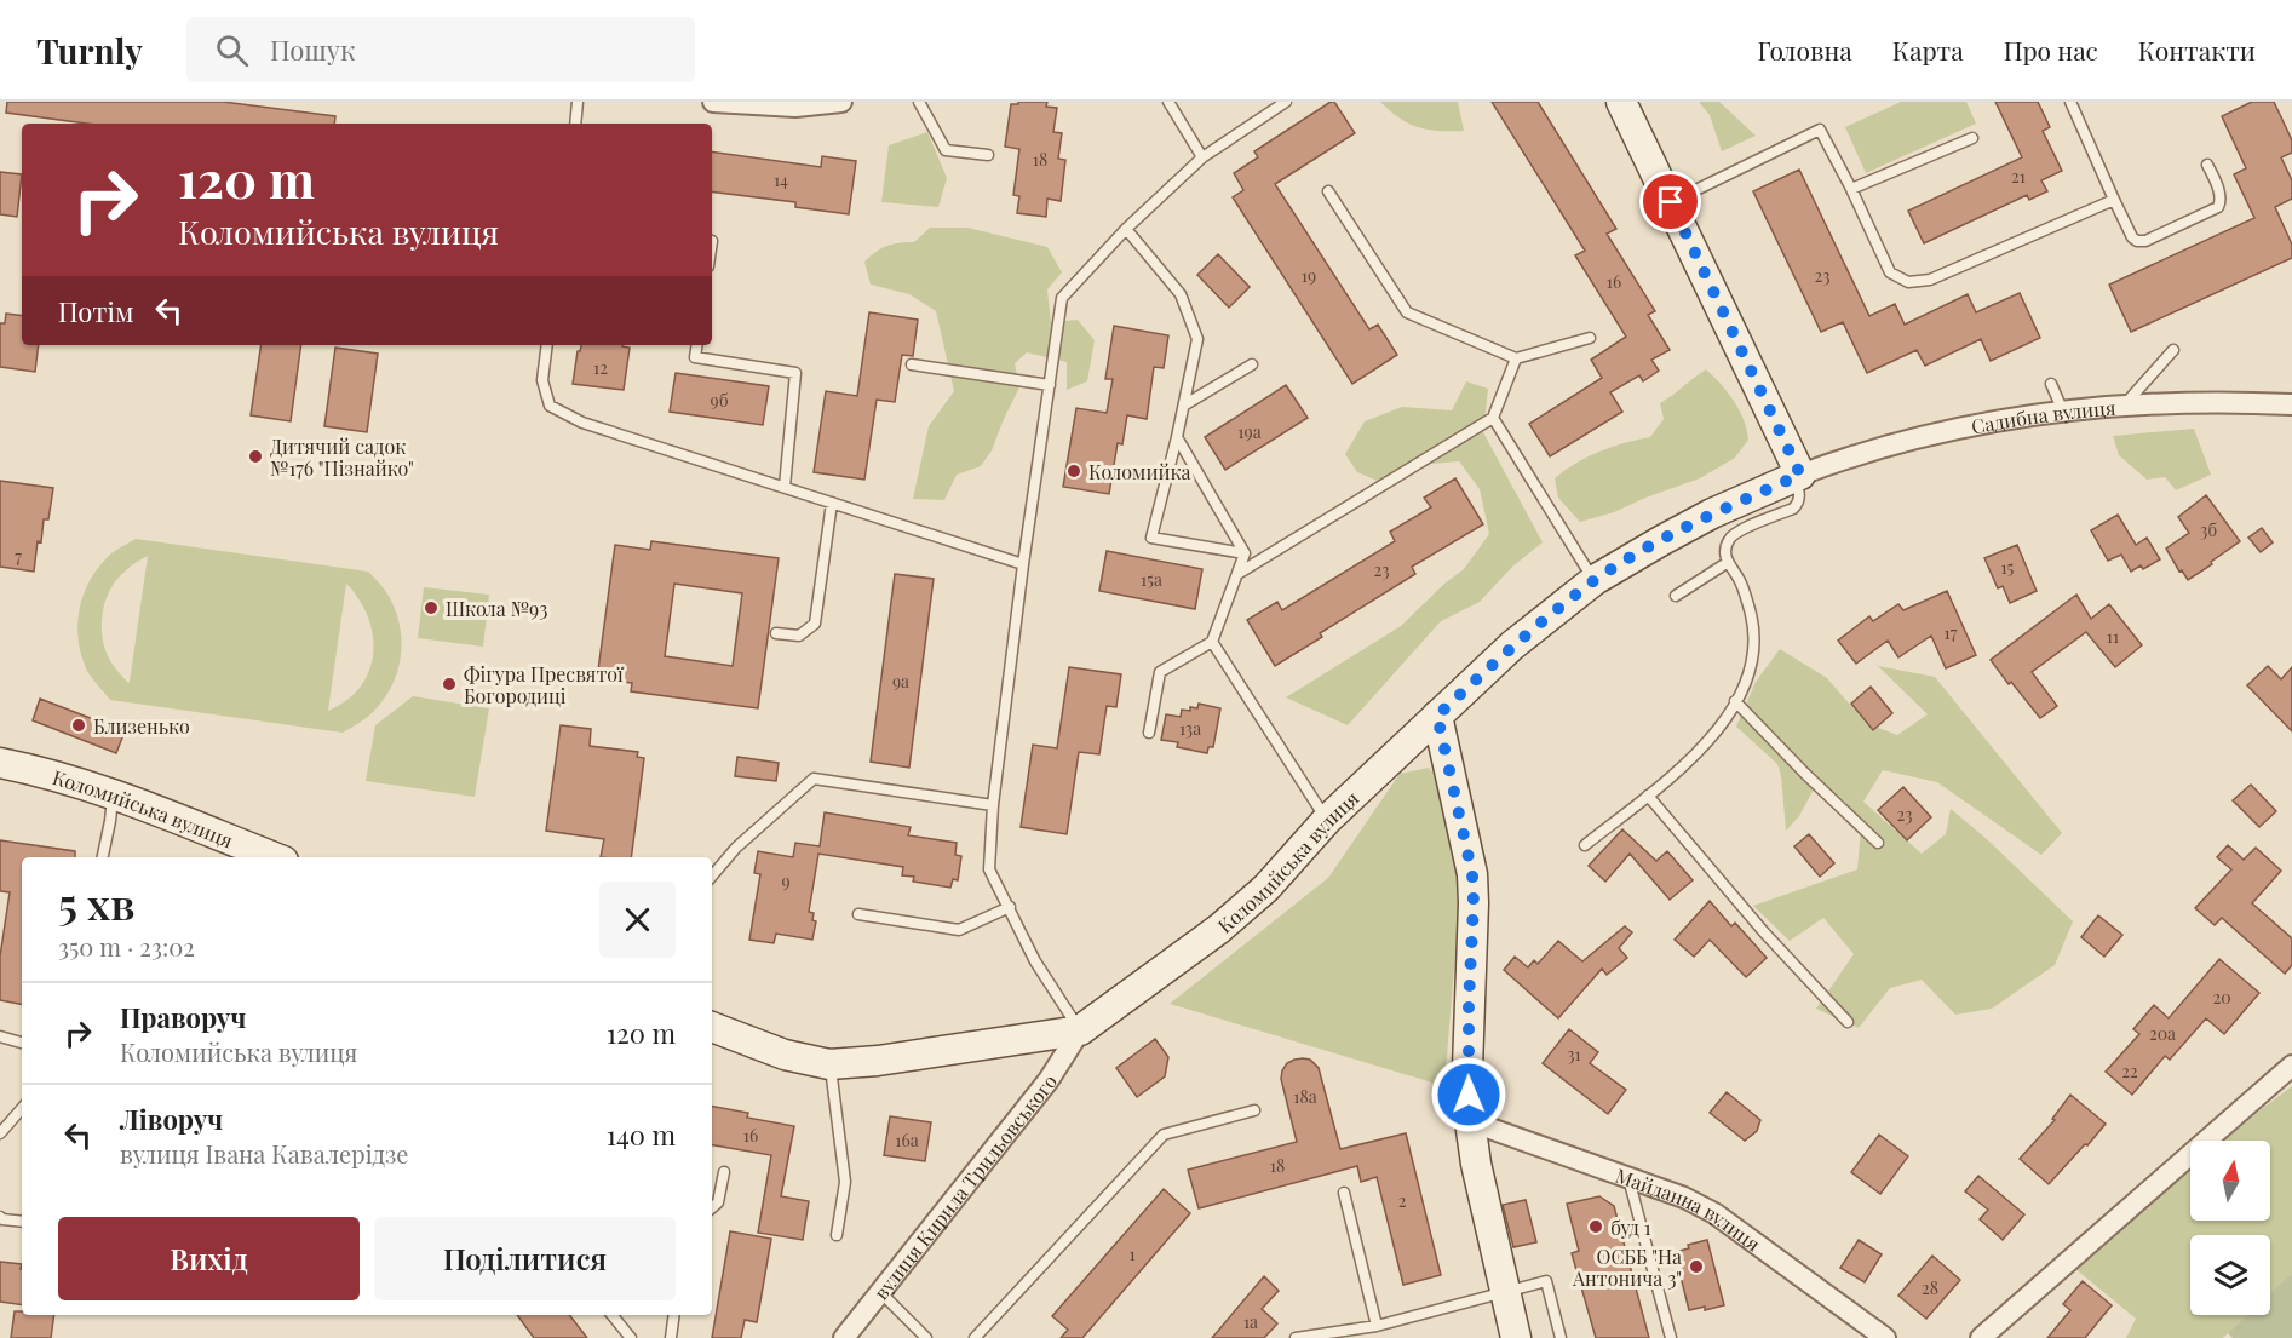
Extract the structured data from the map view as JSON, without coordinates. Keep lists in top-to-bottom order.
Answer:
{
  "streets": {
    "main road": ["Коломийська вулиця"],
    "street": ["Садибна вулиця", "вулиця Кирила Трильовського", "Майданна вулиця"]
  },
  "crossings": [
    ["Садибна вулиця", "Коломийська вулиця"],
    ["Коломийська вулиця", "вулиця Кирила Трильовського"]
  ],
  "places": [
    "Дитячий садок №176 \"Пізнайко\"",
    "Коломийка",
    "Школа №93",
    "Фігура Пресвятої Богородиці",
    "Близенько",
    "буд 1",
    "ОСББ \"На Антонича 3\""
  ],
  "house_numbers": [
    "18",
    "21",
    "14",
    "19",
    "23",
    "16",
    "12",
    "9б",
    "19а",
    "3б",
    "7",
    "15",
    "23",
    "15а",
    "17",
    "11",
    "9а",
    "13а",
    "23",
    "9",
    "20",
    "20а",
    "31",
    "22",
    "18а",
    "16",
    "16а",
    "18",
    "2",
    "1",
    "28",
    "1а"
  ],
  "north": "top",
  "page": {
    "header": "Turnly",
    "search": "Пошук",
    "nav": [
      "Головна",
      "Карта",
      "Про нас",
      "Контакти"
    ],
    "turn": ["120 m", "Коломийська вулиця"],
    "then": "Потім",
    "heading": ["5 хв", "350 m · 23:02"],
    "list": [
      {
        "name": "Праворуч",
        "note": "Коломийська вулиця",
        "value": "120 m"
      },
      {
        "name": "Ліворуч",
        "note": "вулиця Івана Кавалерідзе",
        "value": "140 m"
      }
    ],
    "buttons": ["Вихід", "Поділитися"]
  }
}
